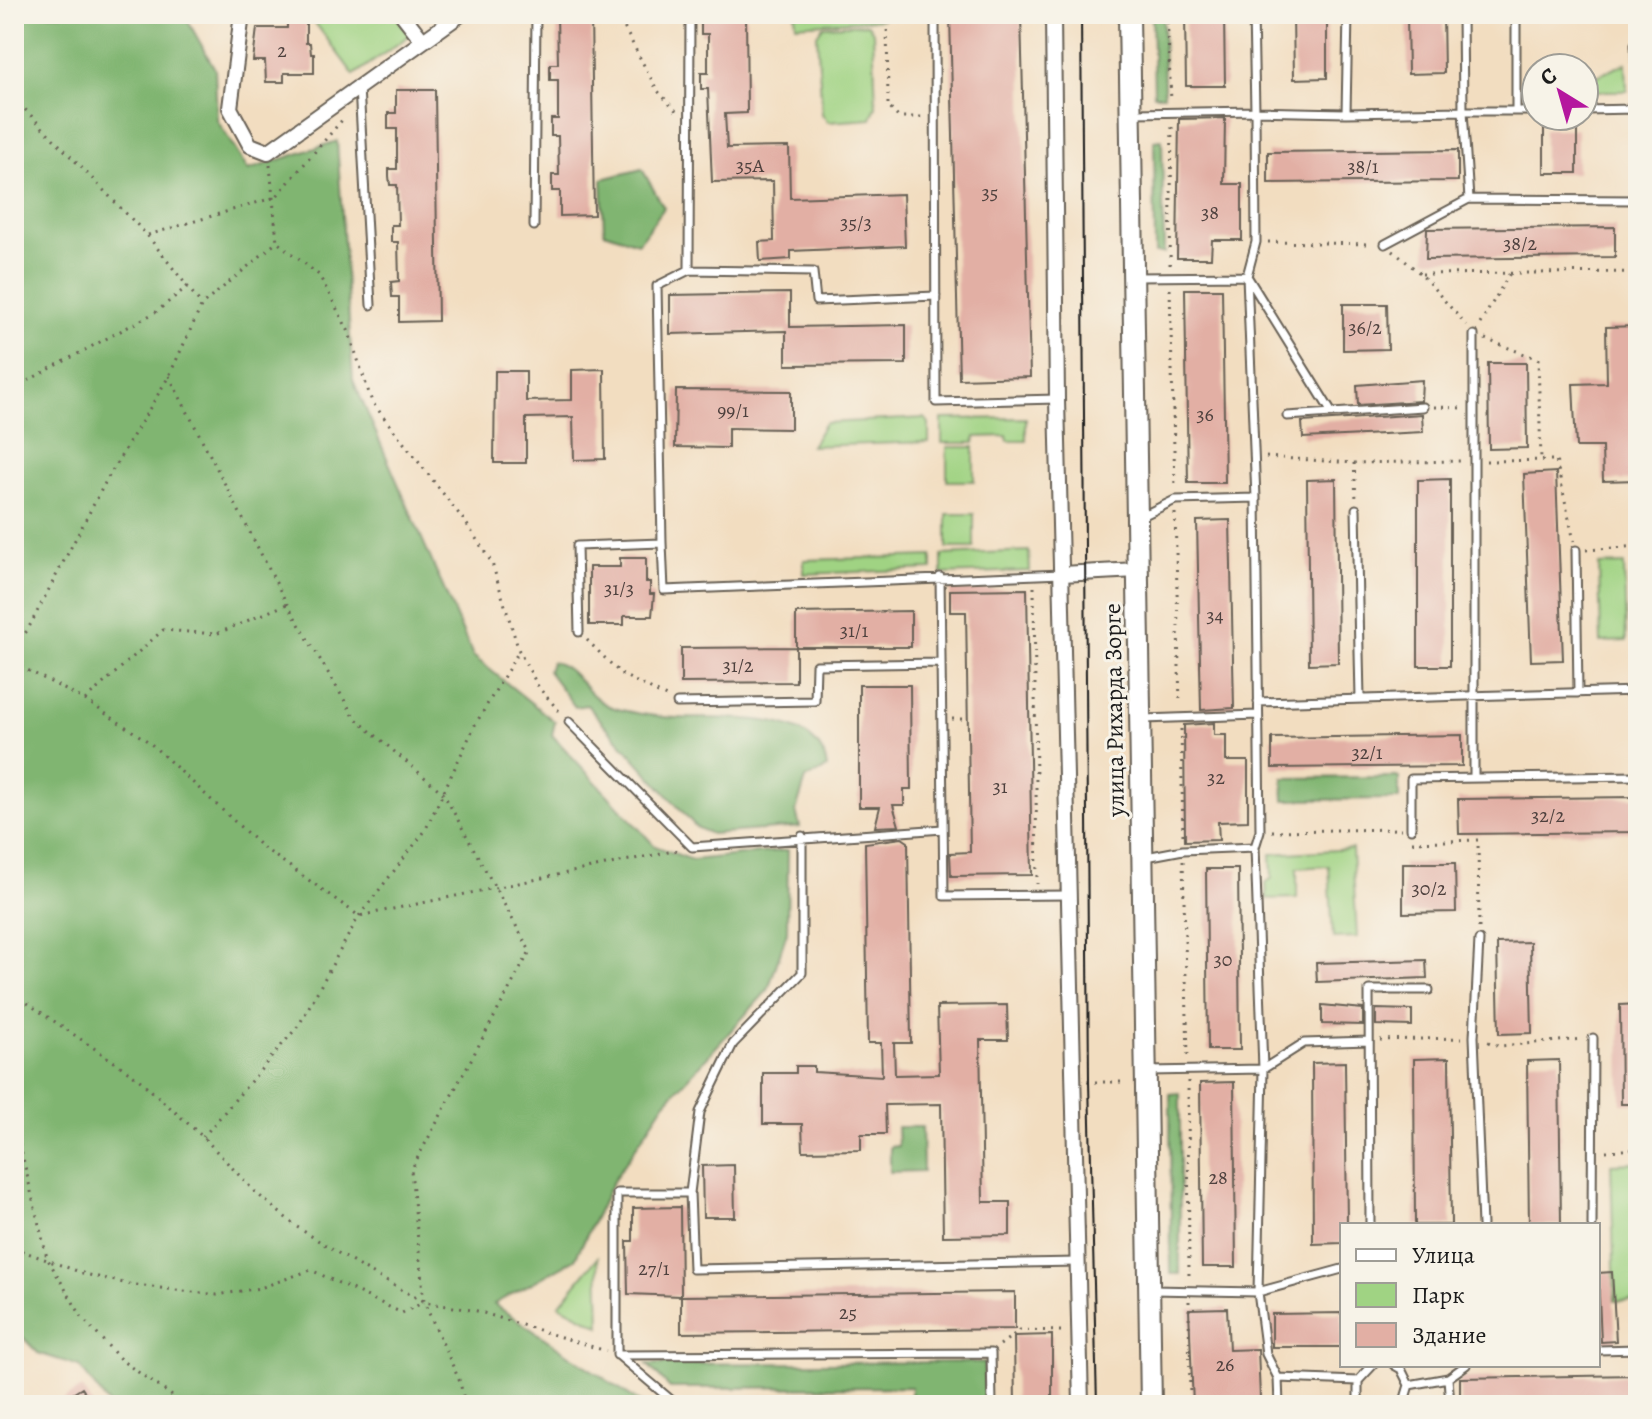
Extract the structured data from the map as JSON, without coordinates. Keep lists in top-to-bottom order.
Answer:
{
  "streets": {
    "main road": ["улица Рихарда Зорге"]
  },
  "house_numbers": [
    "2",
    "35А",
    "38/1",
    "35",
    "38",
    "35/3",
    "38/2",
    "36/2",
    "99/1",
    "36",
    "31/3",
    "34",
    "31/1",
    "31/2",
    "32/1",
    "32",
    "31",
    "32/2",
    "30/2",
    "30",
    "28",
    "27/1",
    "25",
    "26"
  ],
  "legend": ["Улица", "Парк", "Здание"],
  "north": "top left"
}
